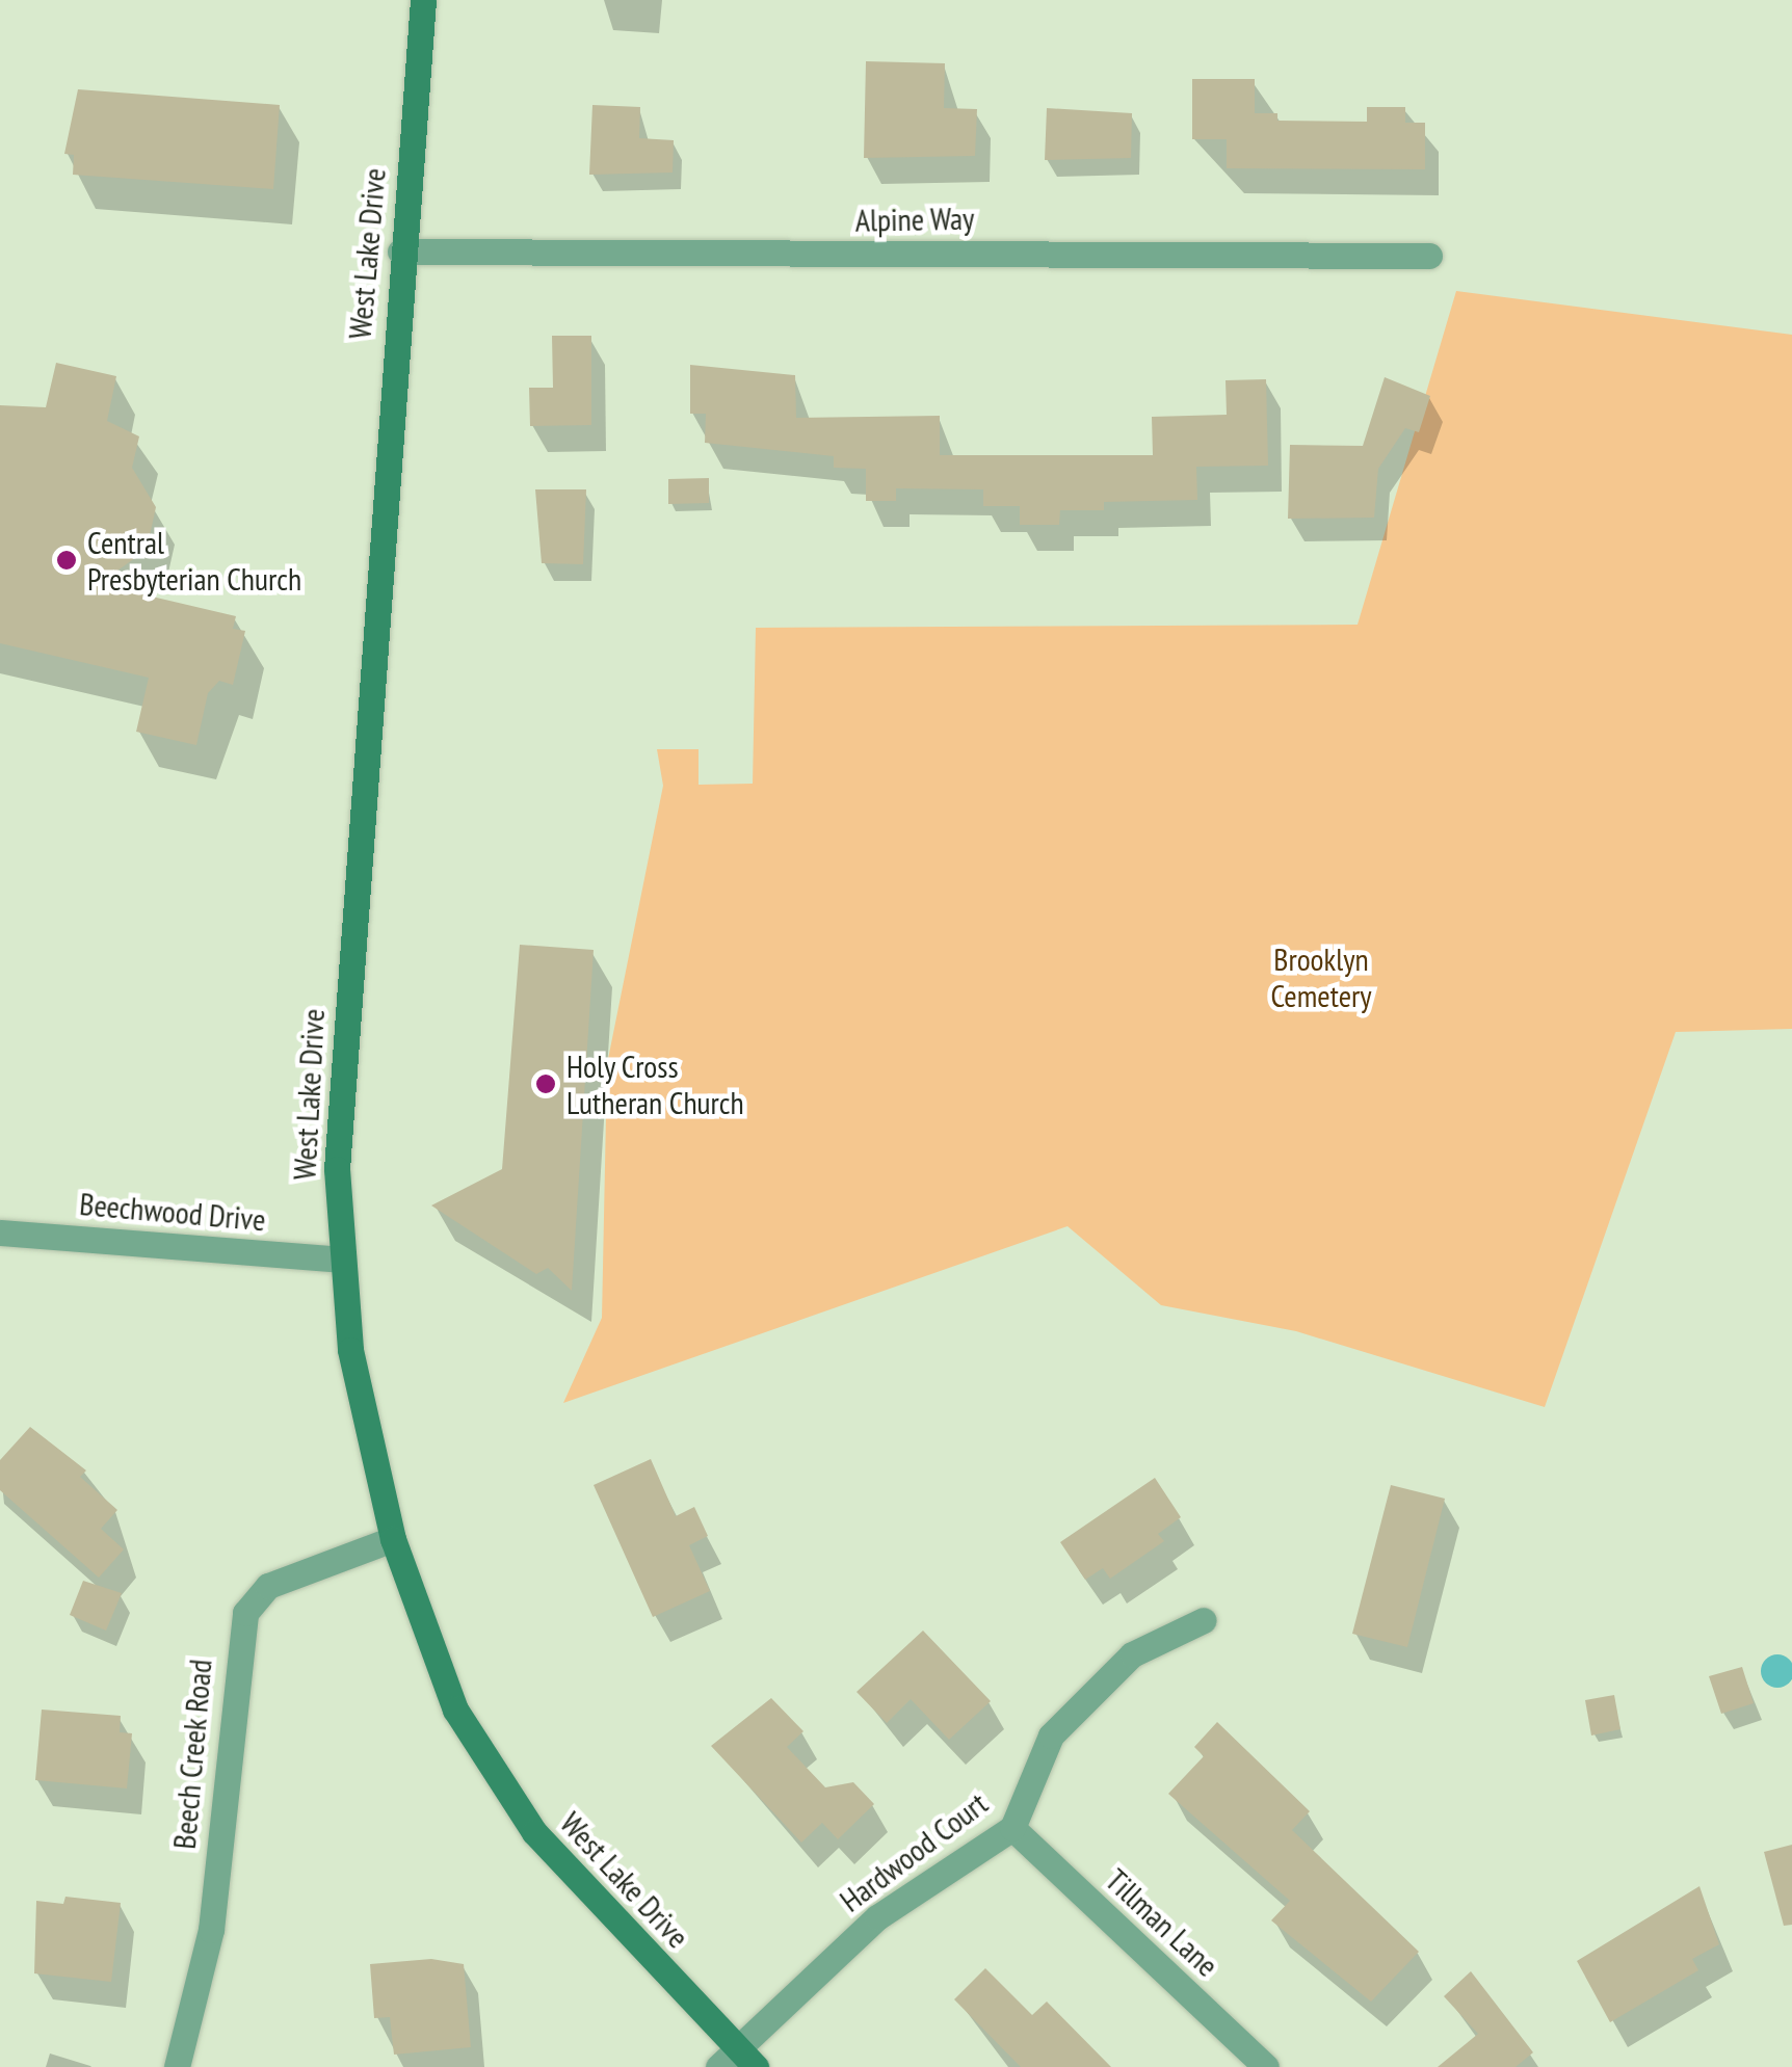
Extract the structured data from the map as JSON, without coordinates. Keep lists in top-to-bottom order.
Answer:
{
  "streets": {
    "main road": ["West Lake Drive"],
    "street": [
      "Alpine Way",
      "Beechwood Drive",
      "Beech Creek Road",
      "Hardwood Court",
      "Tillman Lane"
    ]
  },
  "crossings": [
    ["Alpine Way", "West Lake Drive"],
    ["West Lake Drive", "Beechwood Drive"],
    ["West Lake Drive", "Beech Creek Road"],
    ["West Lake Drive", "Hardwood Court"],
    ["Hardwood Court", "Tillman Lane"]
  ],
  "parks": ["Brooklyn Cemetery"],
  "places": ["Central Presbyterian Church", "Holy Cross Lutheran Church"]
}
